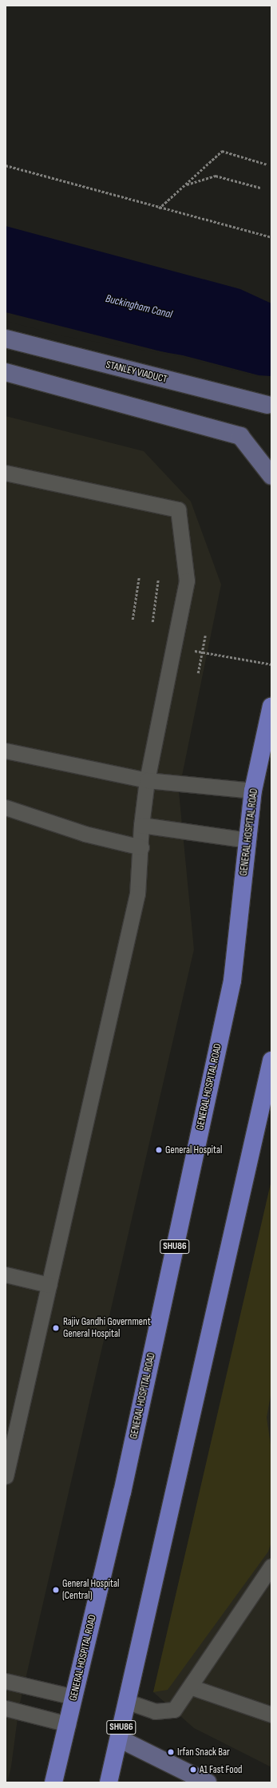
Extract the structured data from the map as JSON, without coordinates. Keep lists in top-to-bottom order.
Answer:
{
  "streets": {
    "main road": ["STANLEY VIADUCT", "GENERAL HOSPITAL ROAD", "SHU86"]
  },
  "water": ["Buckingham Canal"],
  "places": [
    "General Hospital",
    "Rajiv Gandhi Government General Hospital",
    "General Hospital (Central)",
    "Irfan Snack Bar",
    "A1 Fast Food"
  ]
}
